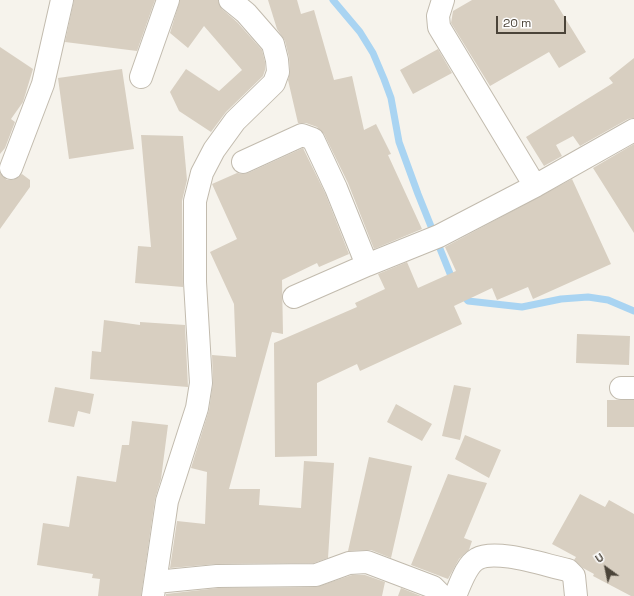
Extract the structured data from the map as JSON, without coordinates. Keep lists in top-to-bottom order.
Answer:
{
  "scale_bar": "20 m",
  "north": "top left"
}
